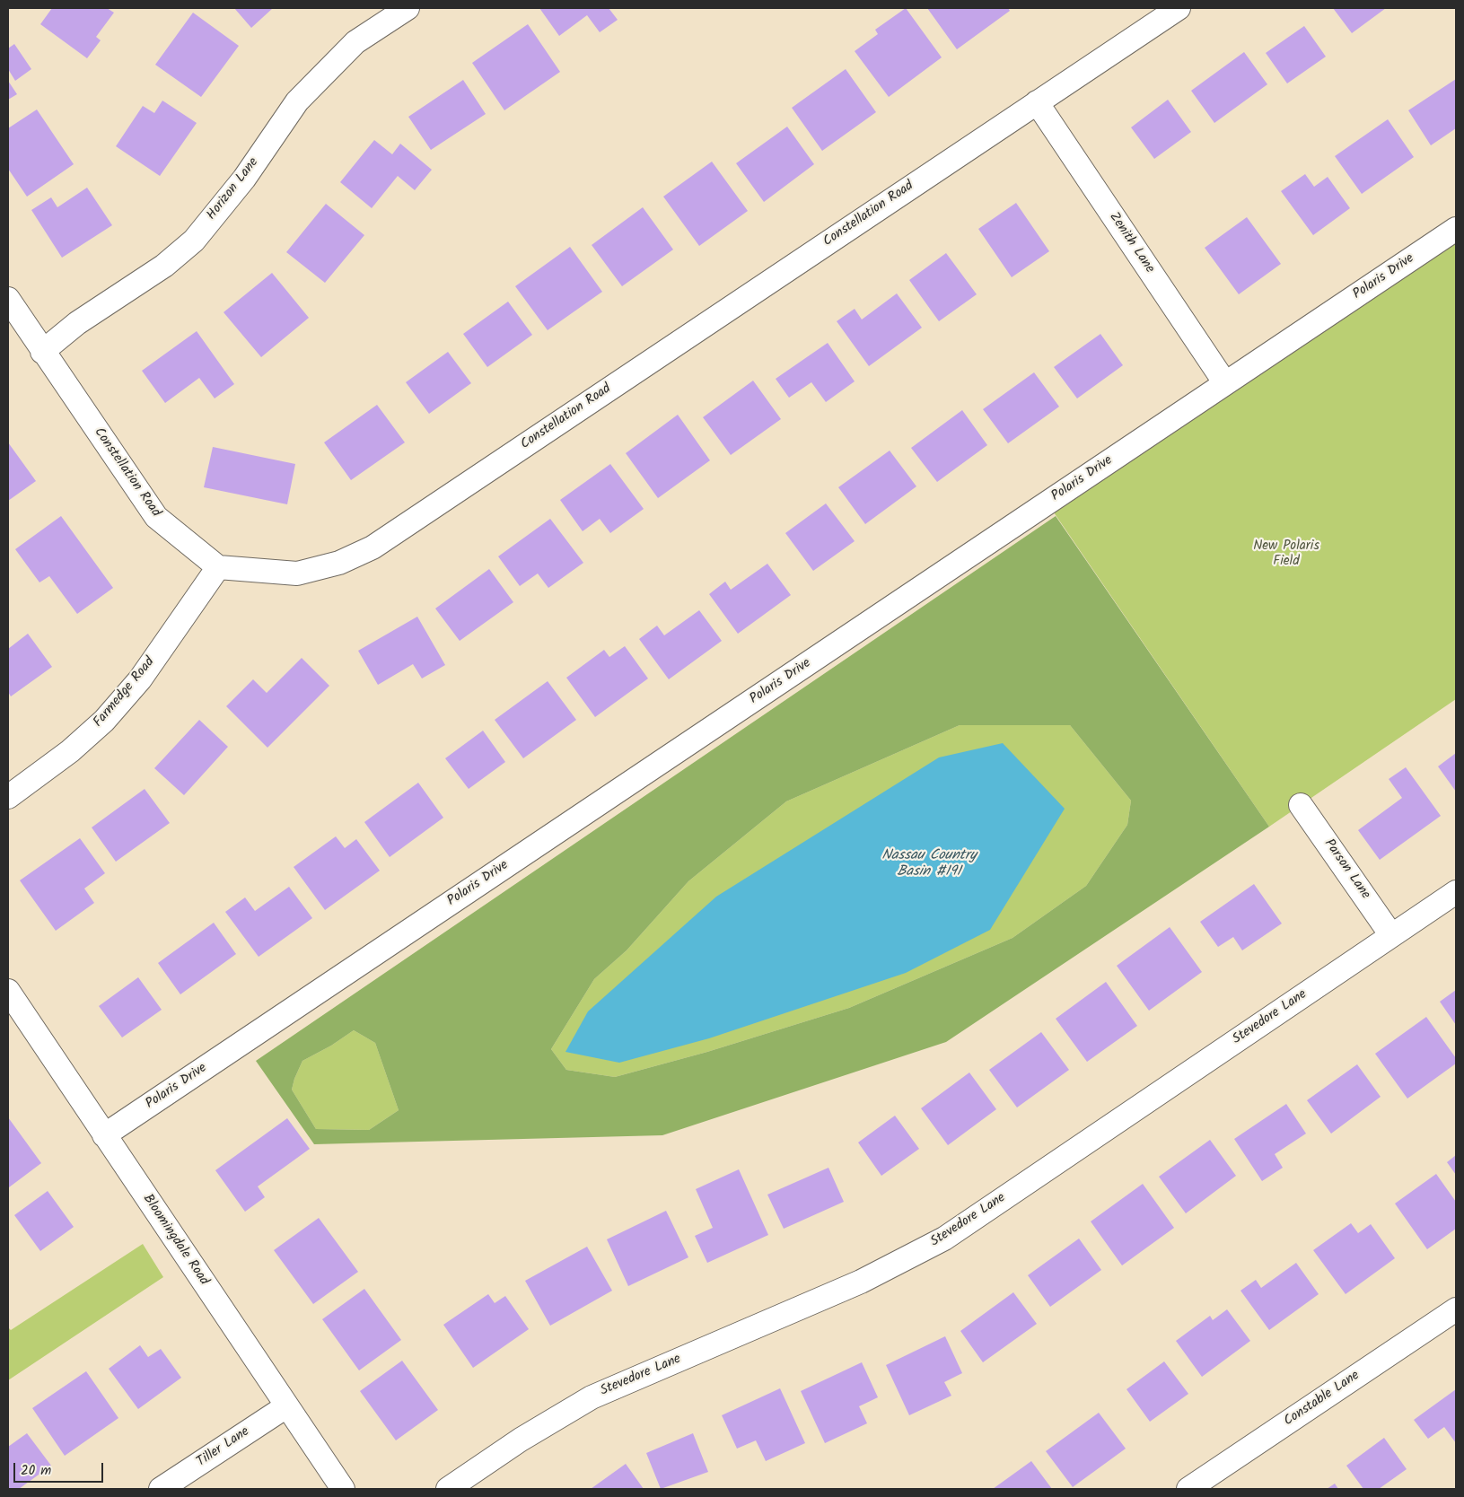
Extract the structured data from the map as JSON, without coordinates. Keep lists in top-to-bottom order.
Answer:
{
  "streets": {
    "street": [
      "Horizon Lane",
      "Constellation Road",
      "Zenith Lane",
      "Polaris Drive",
      "Farmedge Road",
      "Parson Lane",
      "Stevedore Lane",
      "Bloomingdale Road",
      "Constable Lane",
      "Tiller Lane"
    ]
  },
  "crossings": [
    ["Horizon Lane", "Constellation Road"],
    ["Constellation Road", "Zenith Lane"],
    ["Constellation Road", "Farmedge Road"],
    ["Zenith Lane", "Polaris Drive"],
    ["Polaris Drive", "Bloomingdale Road"],
    ["Parson Lane", "Stevedore Lane"],
    ["Bloomingdale Road", "Tiller Lane"]
  ],
  "water": ["Nassau Country Basin #191"],
  "parks": ["New Polaris Field"],
  "scale_bar": "20 m"
}
